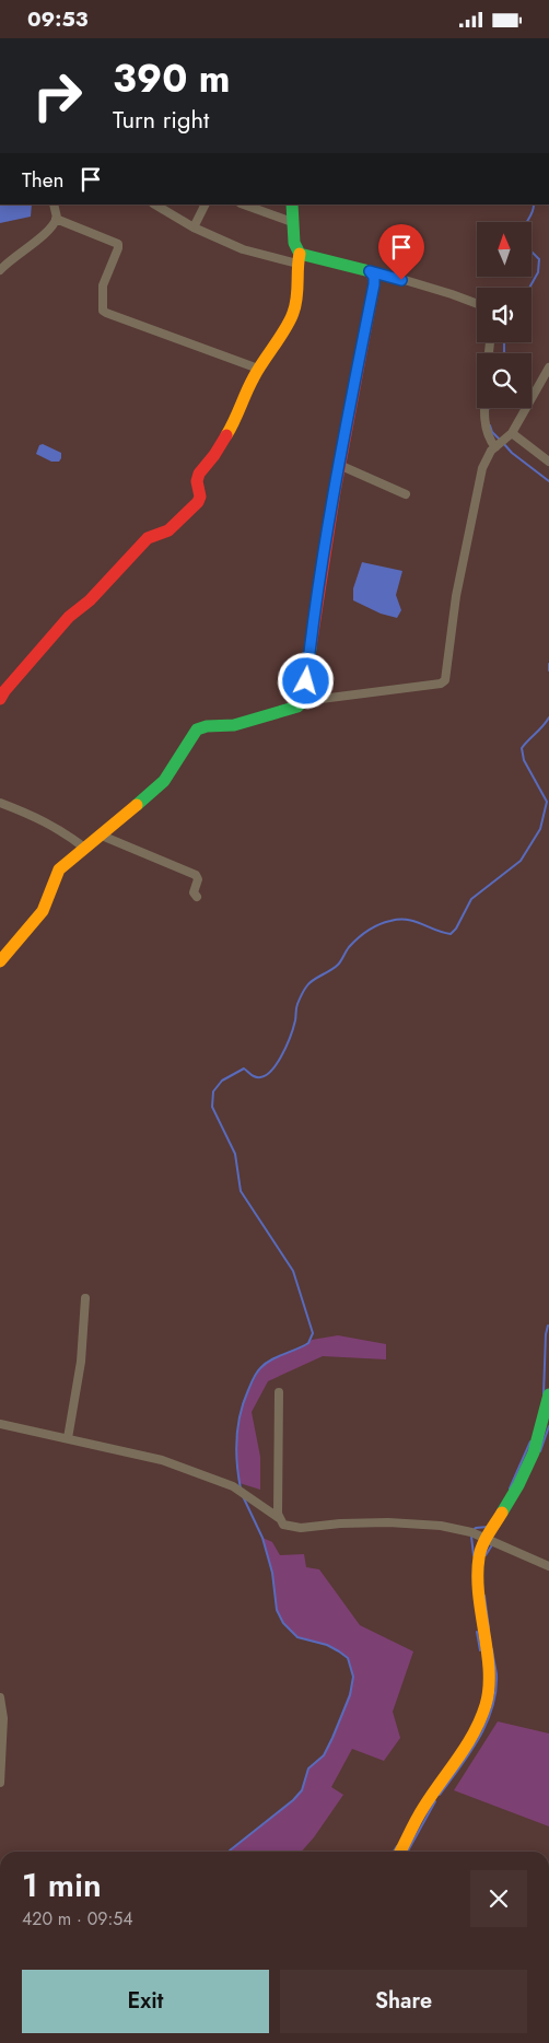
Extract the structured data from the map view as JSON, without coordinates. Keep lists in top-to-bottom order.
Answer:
{
  "north": "top",
  "page": {
    "status": "09:53",
    "turn": ["390 m", "Turn right"],
    "then": "Then",
    "heading": ["1 min", "420 m · 09:54"],
    "buttons": ["Exit", "Share"]
  }
}
